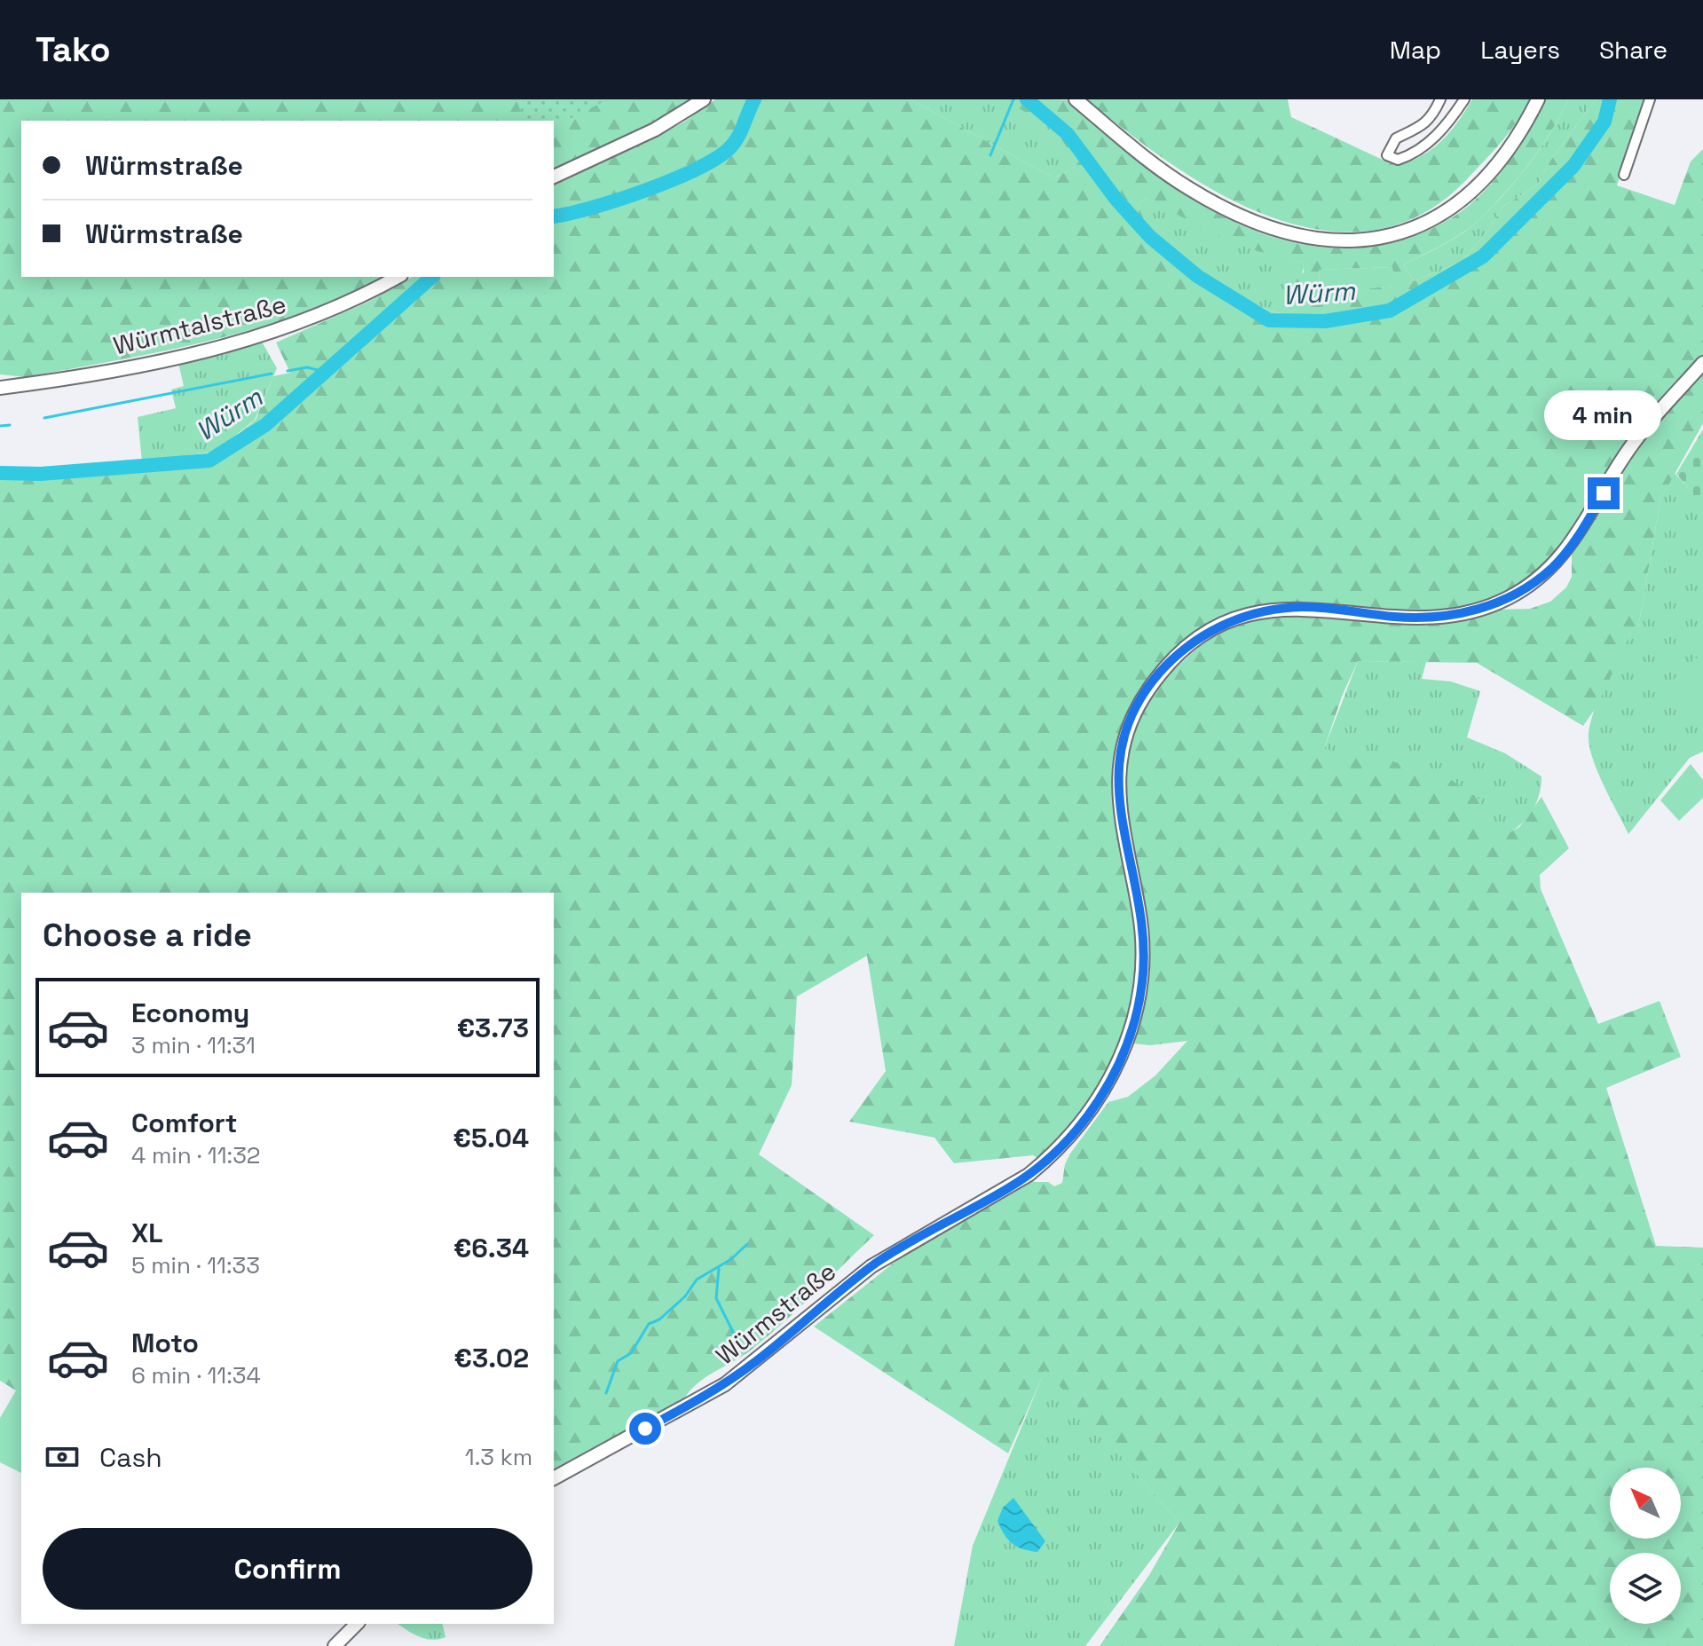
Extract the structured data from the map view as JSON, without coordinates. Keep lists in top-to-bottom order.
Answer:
{
  "streets": {
    "street": ["Würmtalstraße", "Würmstraße"]
  },
  "water": ["Würm"],
  "north": "top left",
  "page": {
    "header": "Tako",
    "nav": ["Map", "Layers", "Share"],
    "banner": ["Würmstraße", "Würmstraße"],
    "bubble": "4 min",
    "heading": "Choose a ride",
    "list": [
      {
        "name": "Economy",
        "note": "3 min · 11:31",
        "value": "€3.73"
      },
      {
        "name": "Comfort",
        "note": "4 min · 11:32",
        "value": "€5.04"
      },
      {
        "name": "XL",
        "note": "5 min · 11:33",
        "value": "€6.34"
      },
      {
        "name": "Moto",
        "note": "6 min · 11:34",
        "value": "€3.02"
      }
    ],
    "pay": ["Cash", "1.3 km"],
    "buttons": "Confirm"
  }
}
